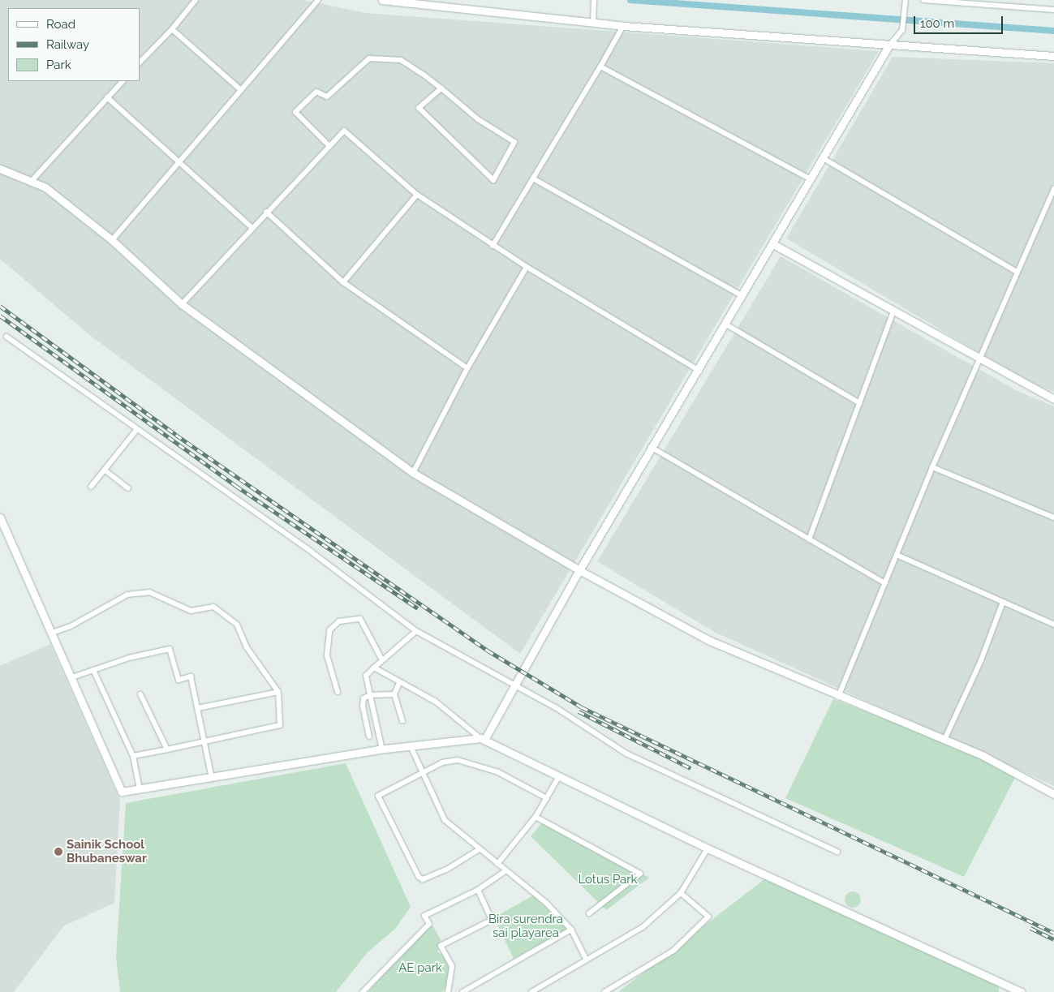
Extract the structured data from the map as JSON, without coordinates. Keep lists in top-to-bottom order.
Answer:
{
  "parks": ["Lotus Park", "Bira surendra sai playarea", "AE park"],
  "places": ["Sainik School Bhubaneswar"],
  "legend": ["Road", "Railway", "Park"],
  "scale_bar": "100 m"
}
